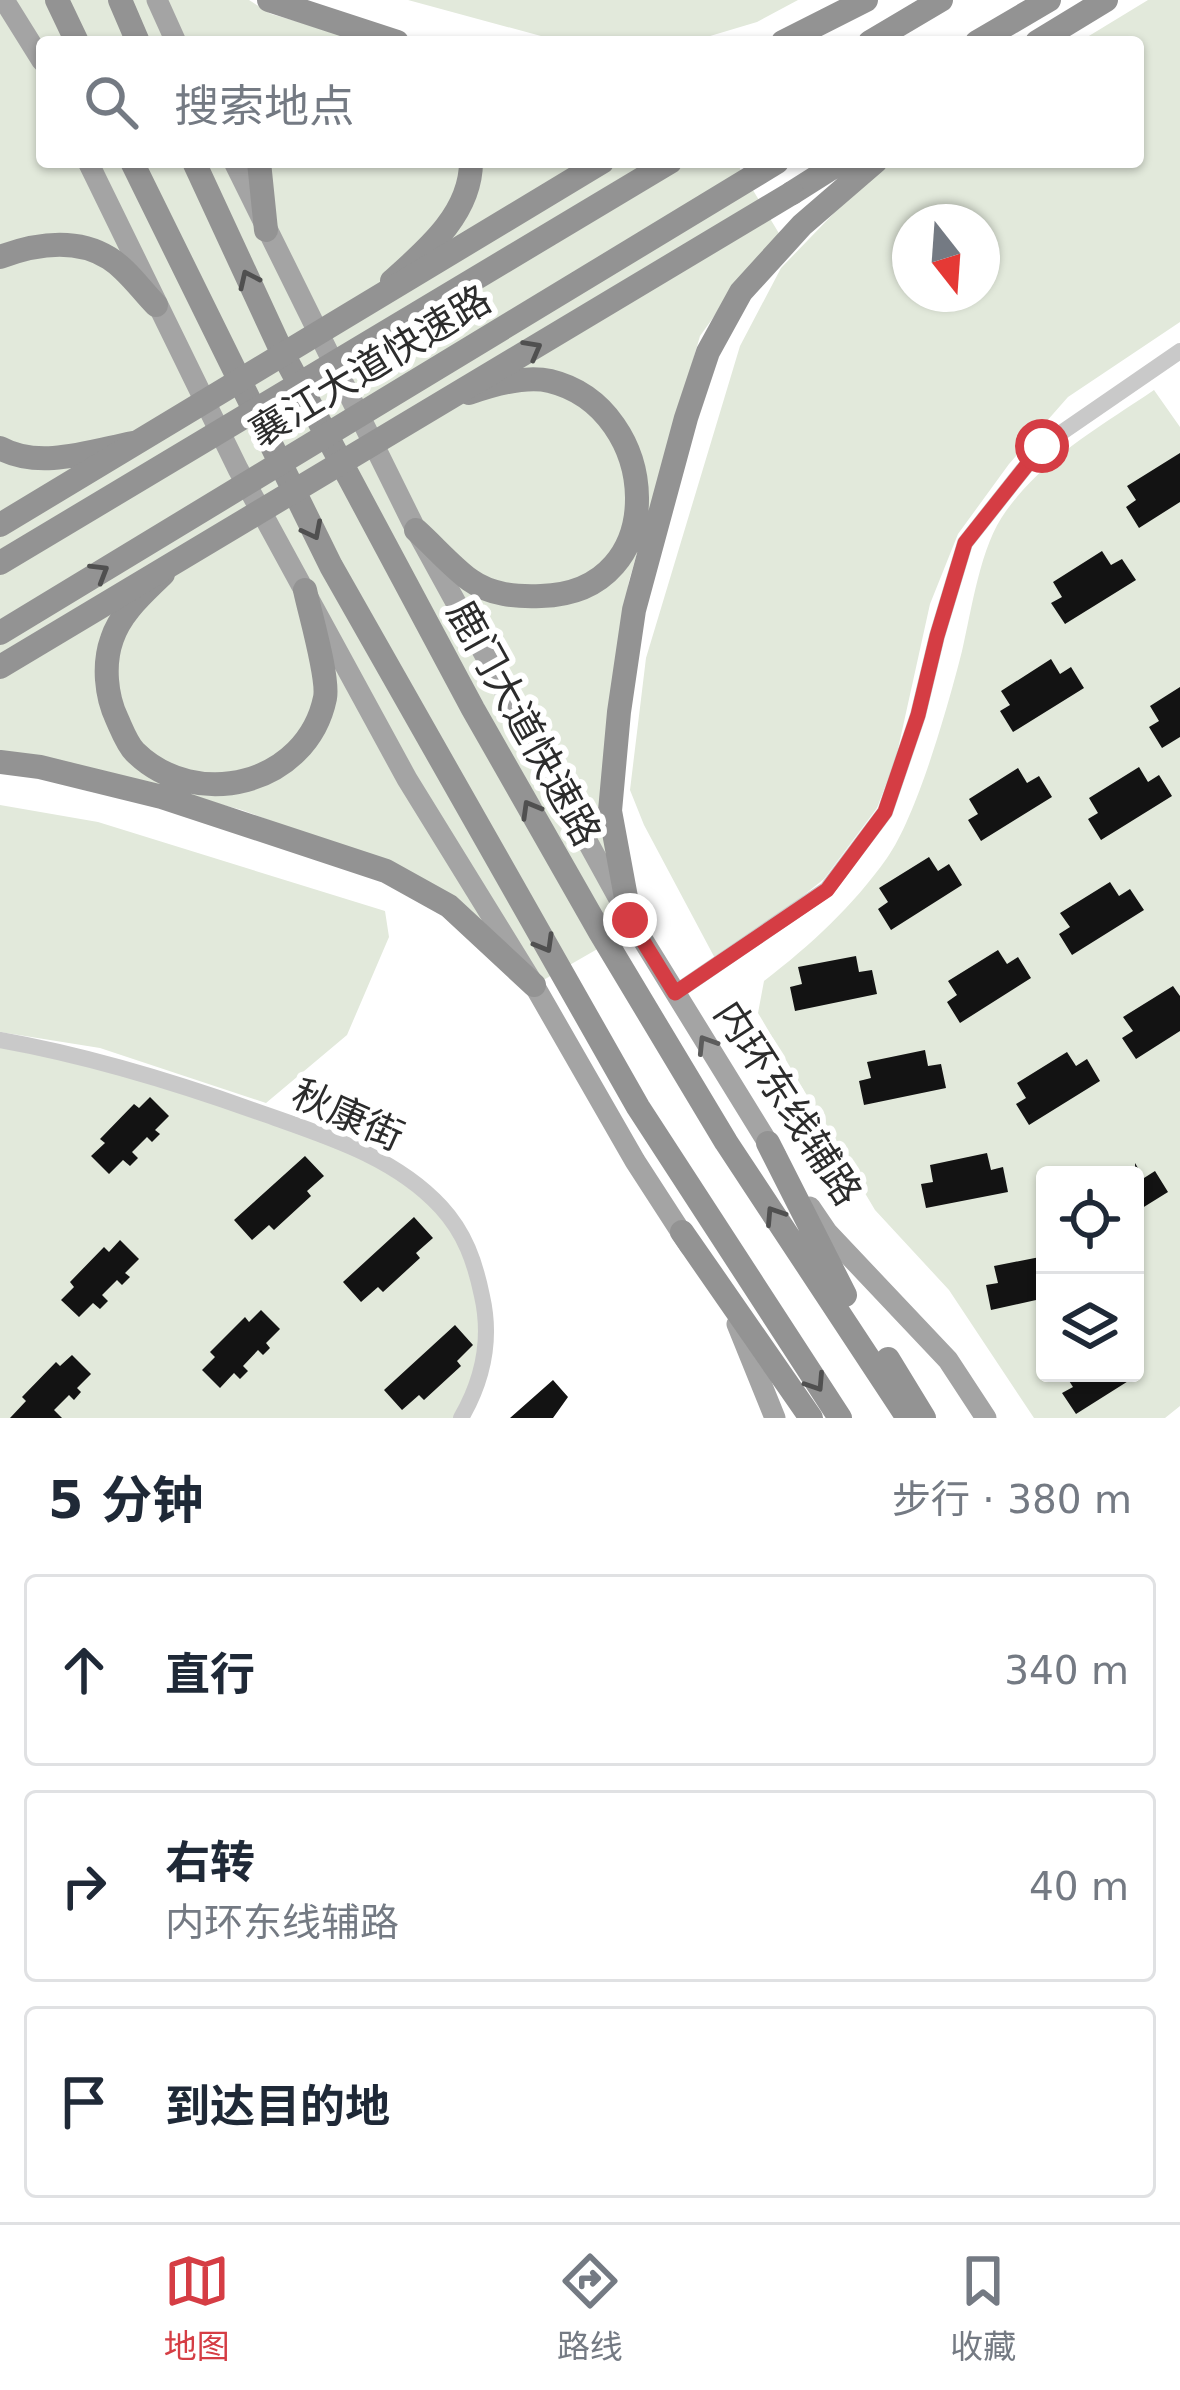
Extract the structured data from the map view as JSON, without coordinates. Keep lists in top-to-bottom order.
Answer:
{
  "streets": {
    "highway": ["襄江大道快速路", "鹿门大道快速路"],
    "main road": ["内环东线辅路"],
    "street": ["秋康街"]
  },
  "north": "bottom",
  "page": {
    "search": "搜索地点",
    "heading": ["5 分钟", "步行 · 380 m"],
    "list": [
      ["直行", "340 m"],
      ["右转", "内环东线辅路", "40 m"],
      "到达目的地"
    ],
    "nav": ["地图", "路线", "收藏"]
  }
}
